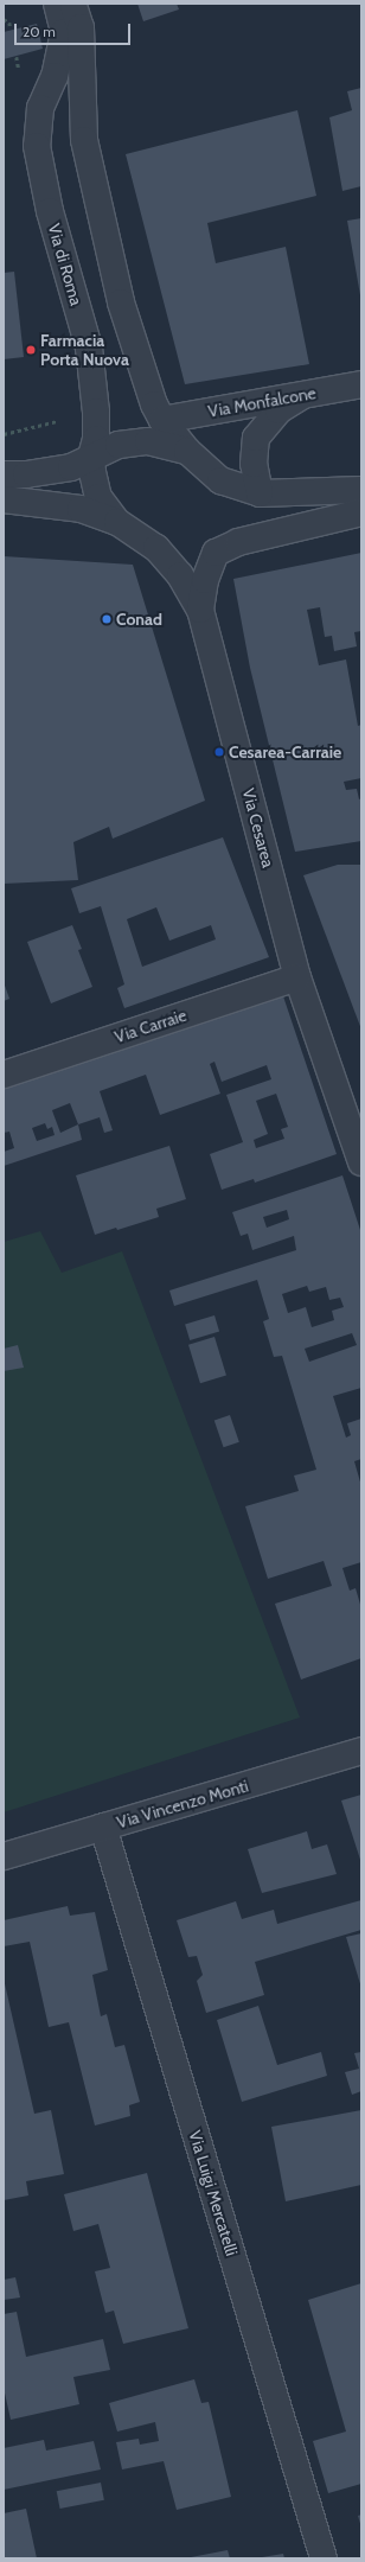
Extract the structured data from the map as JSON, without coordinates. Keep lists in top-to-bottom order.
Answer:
{
  "streets": {
    "street": [
      "Via di Roma",
      "Via Monfalcone",
      "Via Cesarea",
      "Via Carraie",
      "Via Vincenzo Monti",
      "Via Luigi Mercatelli"
    ]
  },
  "crossings": [
    ["Via di Roma", "Via Cesarea"],
    ["Via Cesarea", "Via Carraie"],
    ["Via Vincenzo Monti", "Via Luigi Mercatelli"]
  ],
  "places": ["Farmacia Porta Nuova", "Conad", "Cesarea-Carraie"],
  "scale_bar": "20 m"
}
